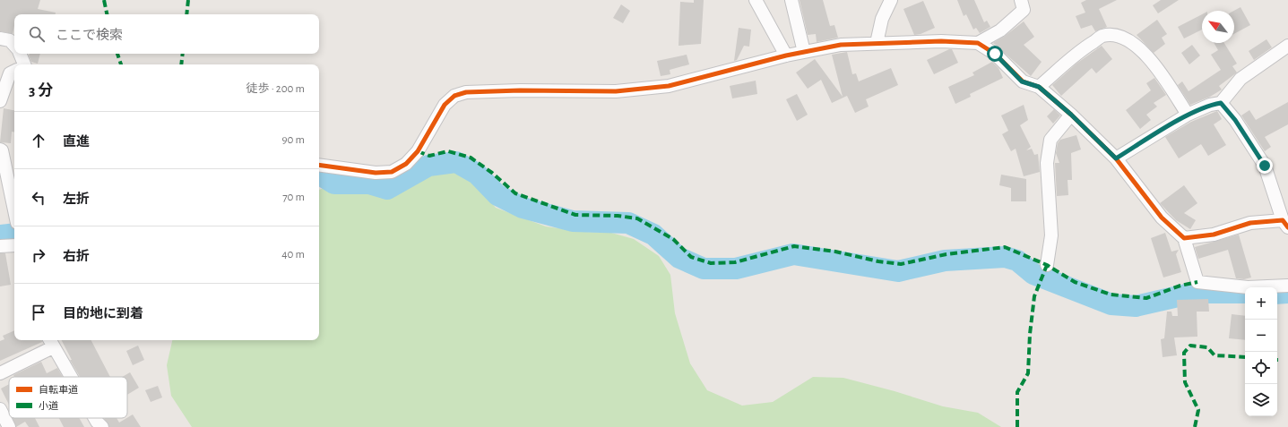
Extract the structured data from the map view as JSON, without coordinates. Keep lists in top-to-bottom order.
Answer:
{
  "legend": ["自転車道", "小道"],
  "north": "top left",
  "page": {
    "search": "ここで検索",
    "heading": ["3 分", "徒歩 · 200 m"],
    "list": [
      ["直進", "90 m"],
      ["左折", "70 m"],
      ["右折", "40 m"],
      "目的地に到着"
    ],
    "map_buttons": ["+", "−"]
  }
}
